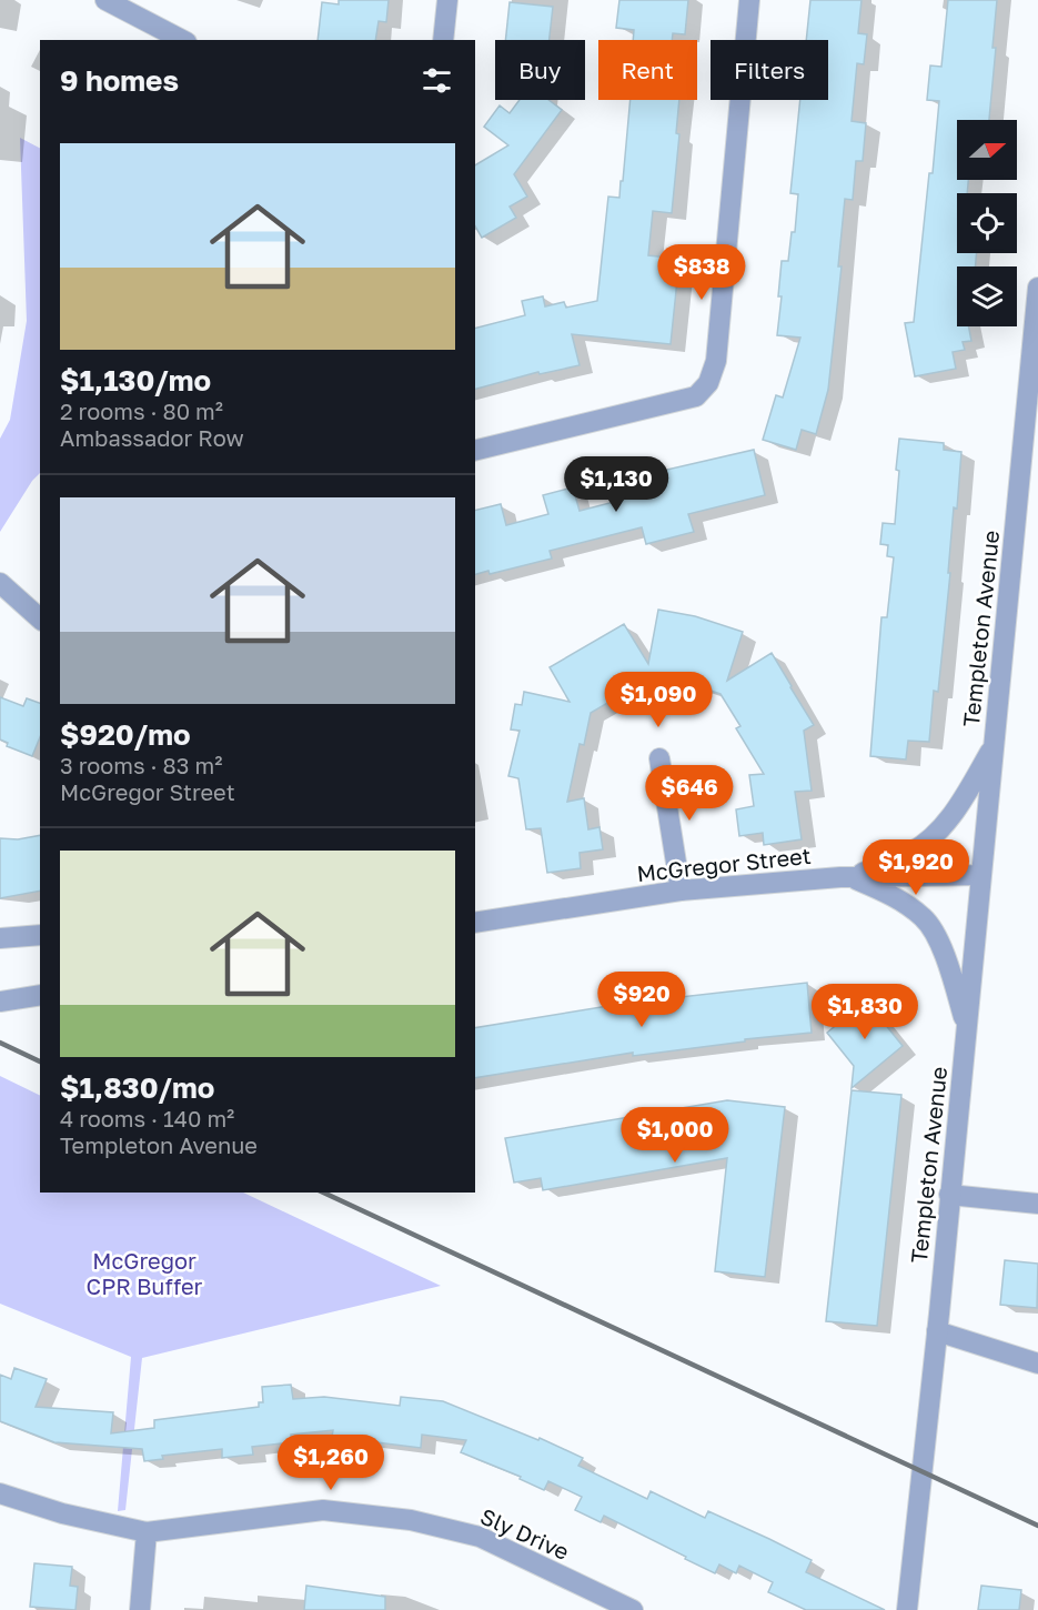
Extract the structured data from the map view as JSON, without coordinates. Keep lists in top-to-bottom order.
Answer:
{
  "streets": {
    "street": ["Templeton Avenue", "McGregor Street", "Sly Drive"]
  },
  "crossings": [
    ["Templeton Avenue", "McGregor Street"]
  ],
  "parks": ["McGregor CPR Buffer"],
  "north": "right",
  "page": {
    "chip": ["Buy", "Rent", "Filters"],
    "heading": "9 homes",
    "list": [
      {
        "name": "$1,130/mo",
        "note": "2 rooms · 80 m² · Ambassador Row"
      },
      {
        "name": "$920/mo",
        "note": "3 rooms · 83 m² · McGregor Street"
      },
      {
        "name": "$1,830/mo",
        "note": "4 rooms · 140 m² · Templeton Avenue"
      }
    ],
    "price": [
      "$838",
      "$1,130",
      "$1,090",
      "$646",
      "$1,920",
      "$920",
      "$1,830",
      "$1,000",
      "$1,260"
    ]
  }
}
